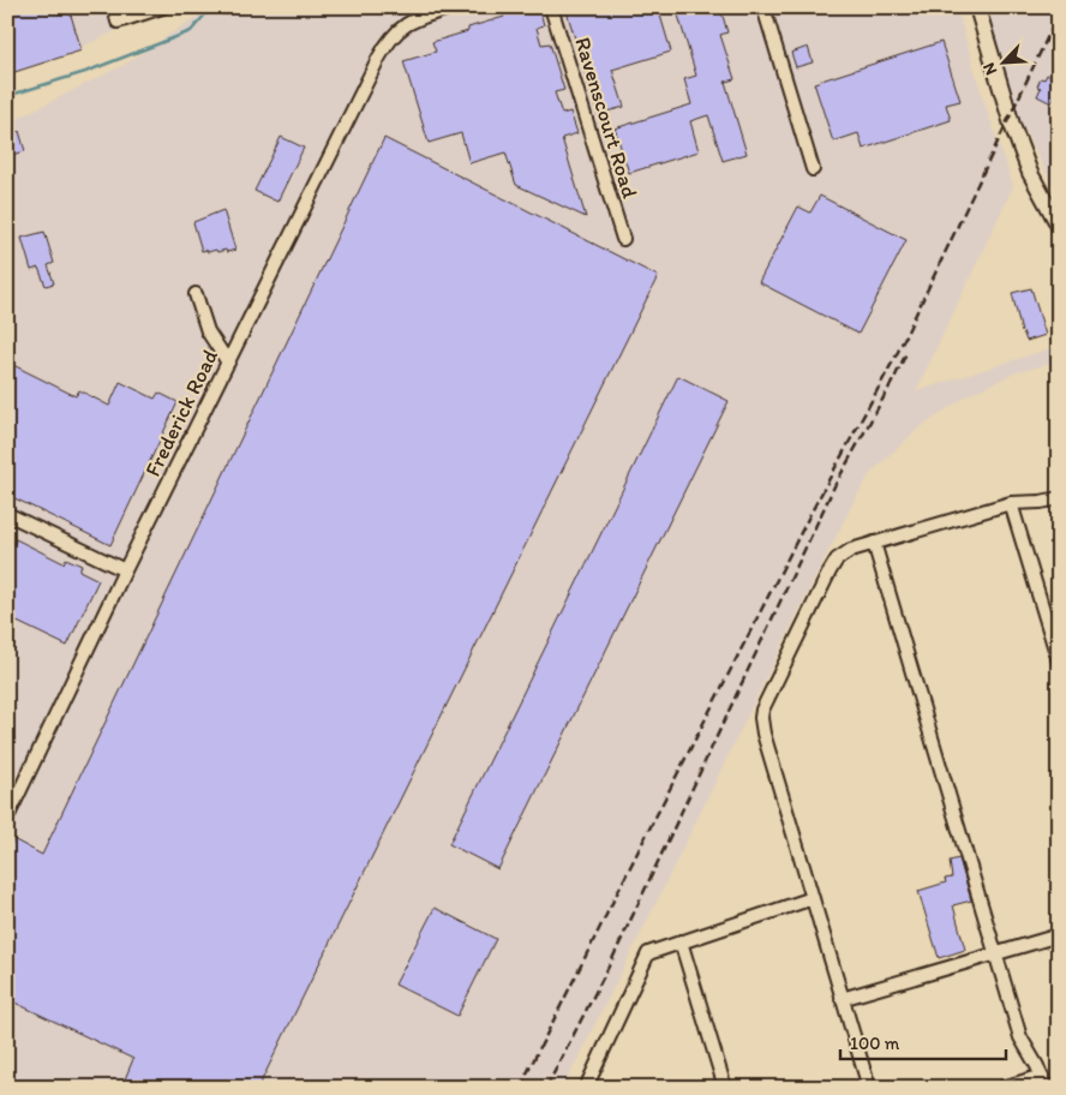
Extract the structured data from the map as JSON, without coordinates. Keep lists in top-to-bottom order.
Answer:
{
  "streets": {
    "street": ["Ravenscourt Road", "Frederick Road"]
  },
  "scale_bar": "100 m",
  "north": "bottom left"
}
